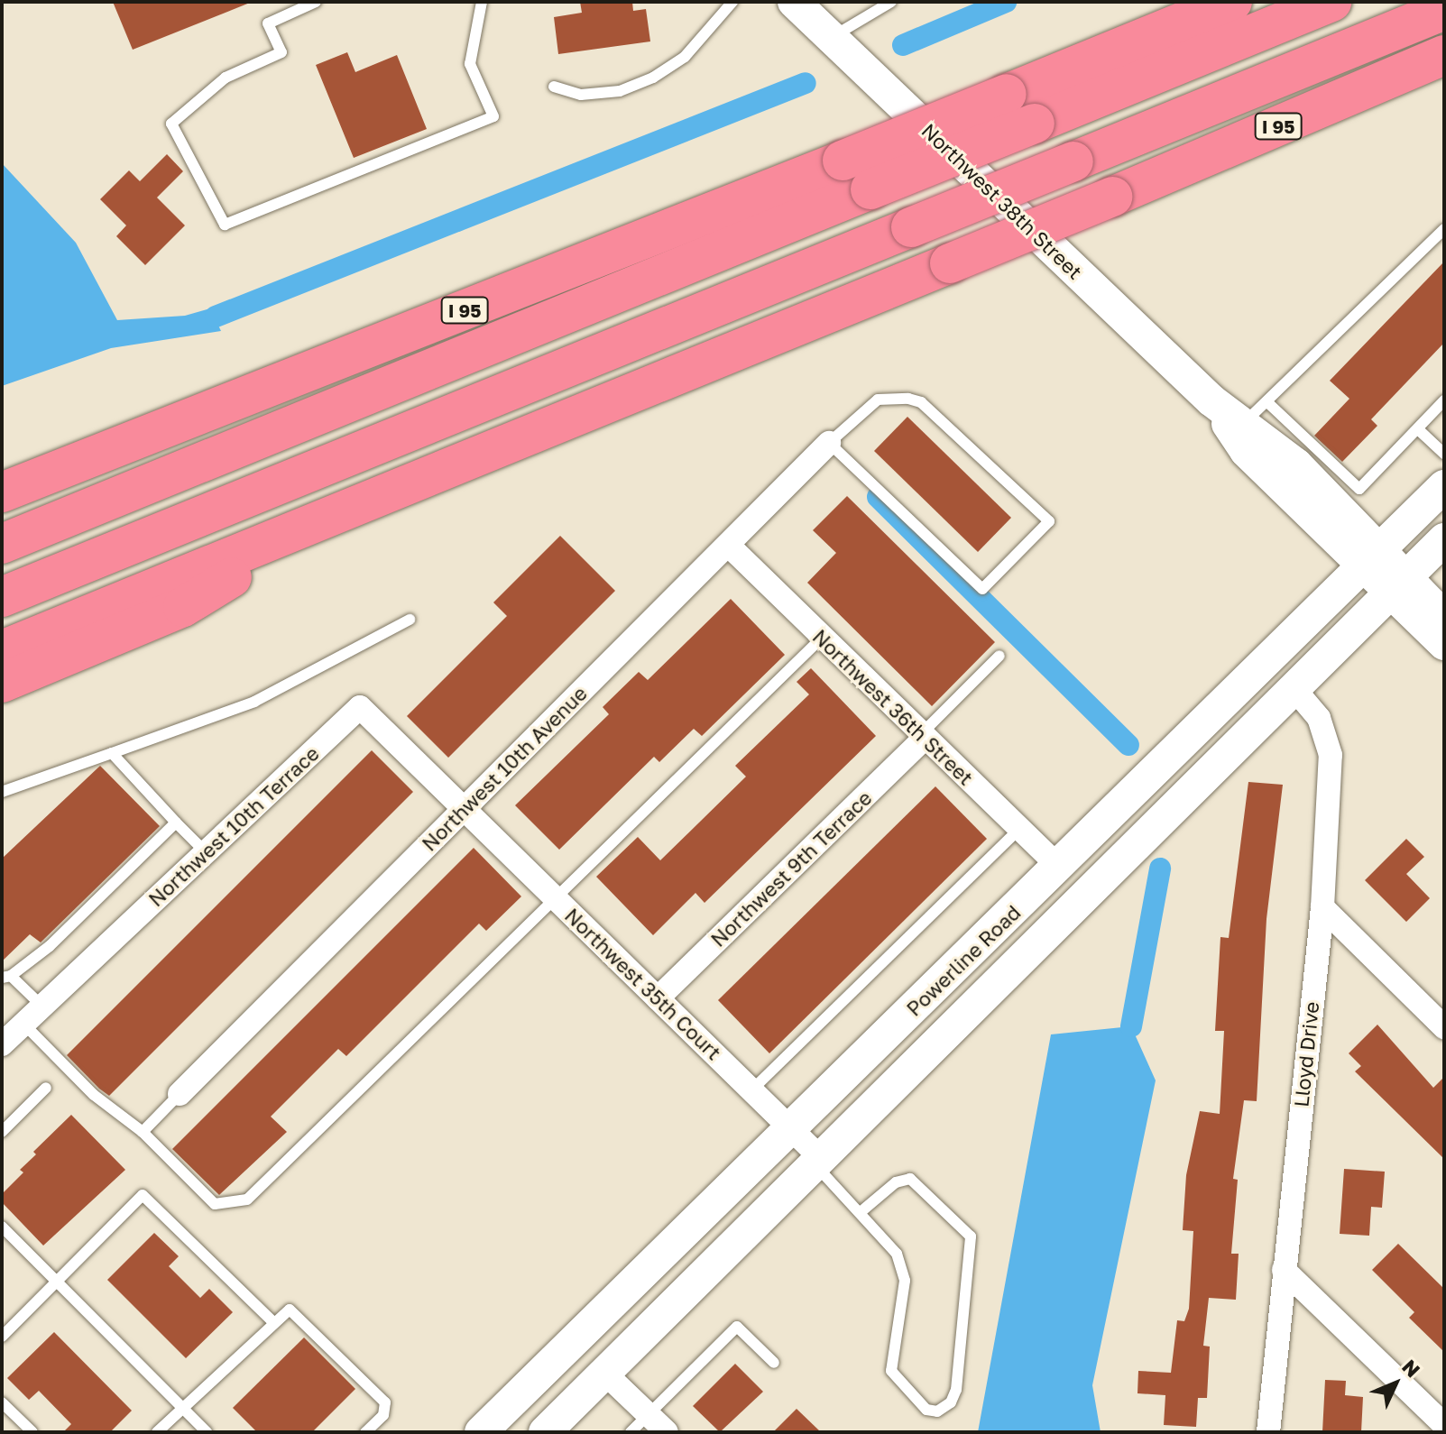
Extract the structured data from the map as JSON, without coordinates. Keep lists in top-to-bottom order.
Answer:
{
  "streets": {
    "highway": ["I 95"],
    "main road": ["Northwest 38th Street", "Powerline Road"],
    "street": [
      "Northwest 36th Street",
      "Northwest 10th Avenue",
      "Northwest 10th Terrace",
      "Northwest 9th Terrace",
      "Northwest 35th Court",
      "Lloyd Drive"
    ]
  },
  "crossings": [
    ["Northwest 38th Street", "Powerline Road"],
    ["Northwest 36th Street", "Northwest 10th Avenue"],
    ["Northwest 36th Street", "Northwest 9th Terrace"],
    ["Northwest 36th Street", "Powerline Road"],
    ["Northwest 10th Avenue", "Northwest 10th Terrace"],
    ["Northwest 10th Avenue", "Northwest 35th Court"],
    ["Northwest 10th Terrace", "Northwest 35th Court"],
    ["Northwest 9th Terrace", "Northwest 35th Court"],
    ["Powerline Road", "Northwest 35th Court"],
    ["Powerline Road", "Lloyd Drive"]
  ],
  "north": "top right"
}
